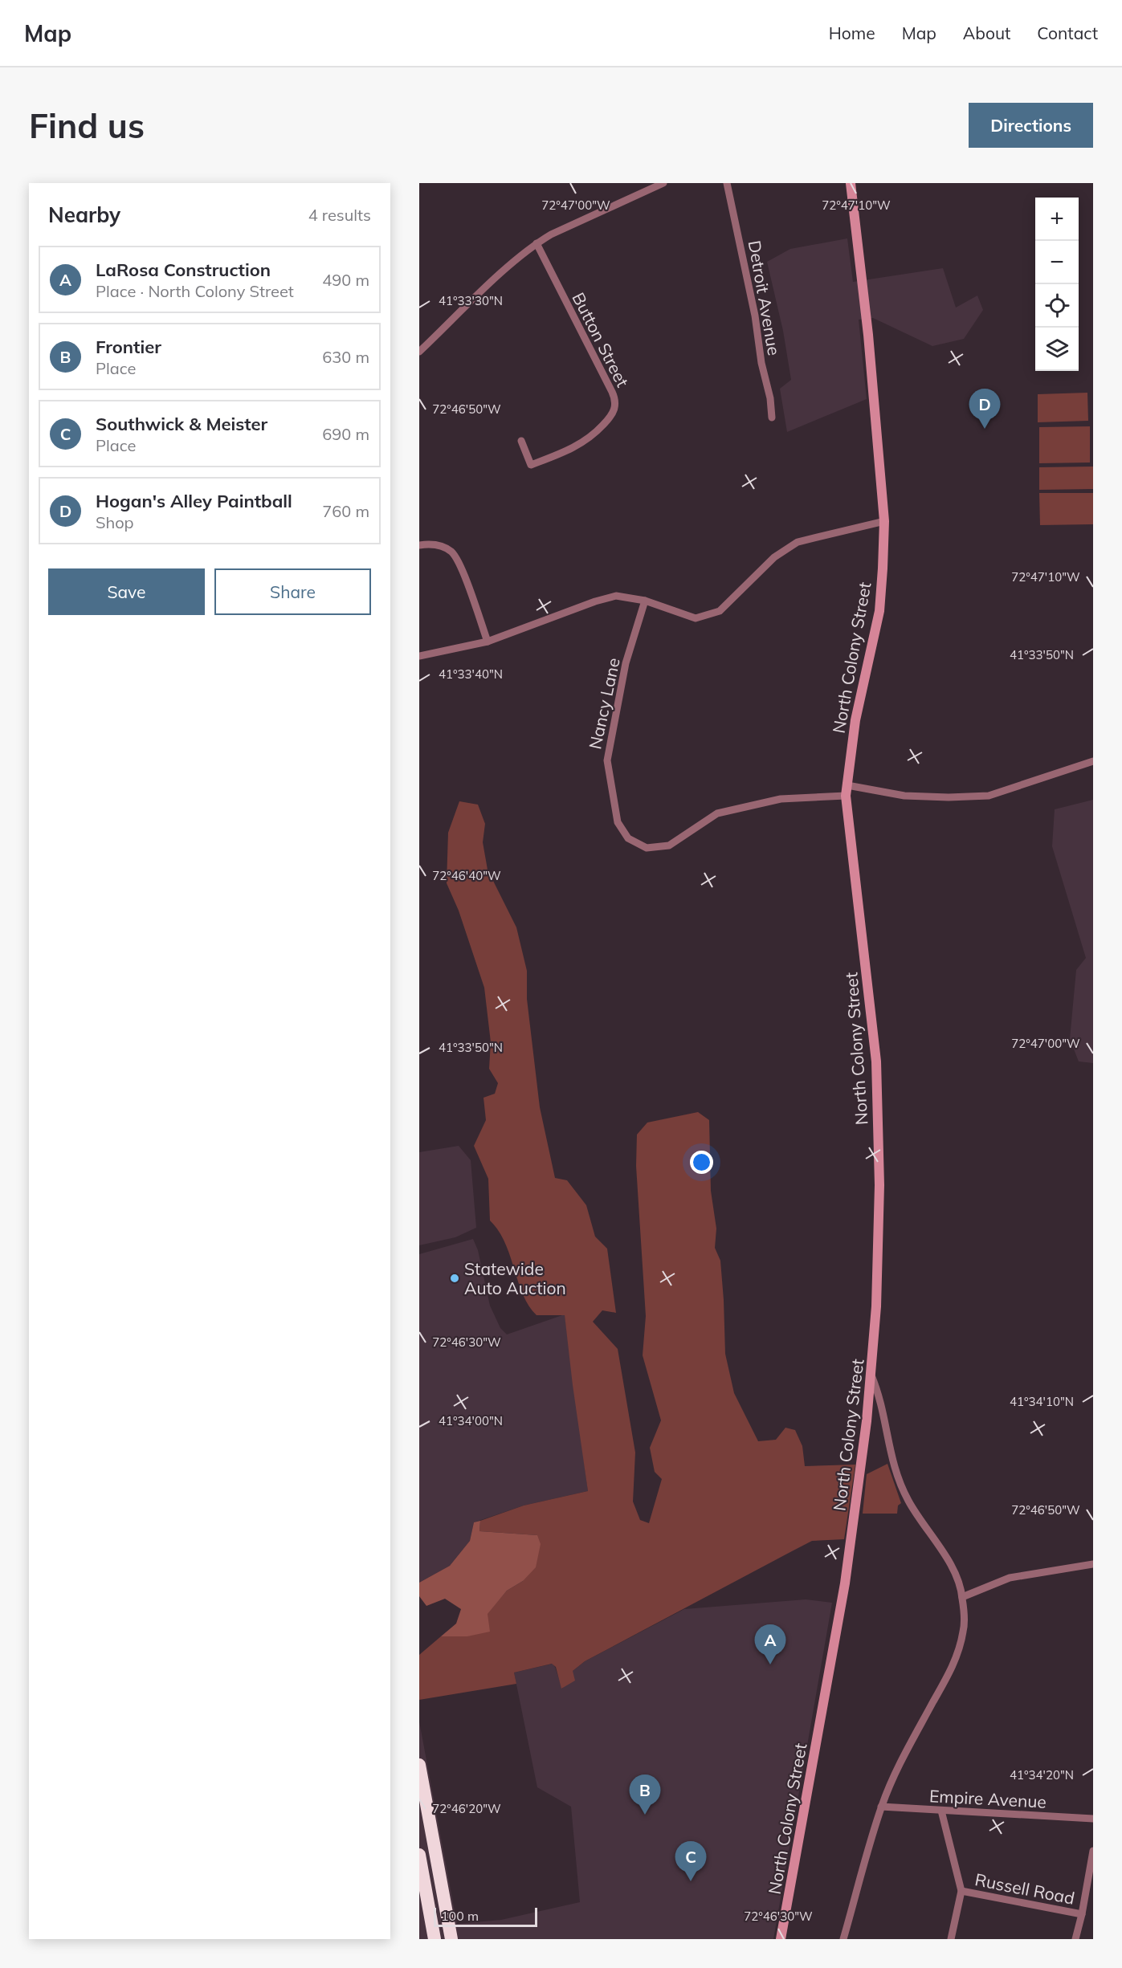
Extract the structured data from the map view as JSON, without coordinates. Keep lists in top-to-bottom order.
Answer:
{
  "streets": {
    "main road": ["North Colony Street"],
    "street": [
      "Detroit Avenue",
      "Button Street",
      "Nancy Lane",
      "Empire Avenue",
      "Russell Road"
    ]
  },
  "crossings": [
    ["North Colony Street", "Nancy Lane"]
  ],
  "places": ["Statewide Auto Auction"],
  "scale_bar": "100 m",
  "page": {
    "header": "Map",
    "nav": [
      "Home",
      "Map",
      "About",
      "Contact"
    ],
    "buttons": [
      "Directions",
      ["Save", "Share"]
    ],
    "title": "Find us",
    "heading": ["Nearby", "4 results"],
    "map_buttons": ["+", "−"],
    "list": [
      {
        "mark": "A",
        "name": "LaRosa Construction",
        "note": "Place · North Colony Street",
        "value": "490 m"
      },
      {
        "mark": "B",
        "name": "Frontier",
        "note": "Place",
        "value": "630 m"
      },
      {
        "mark": "C",
        "name": "Southwick & Meister",
        "note": "Place",
        "value": "690 m"
      },
      {
        "mark": "D",
        "name": "Hogan's Alley Paintball",
        "note": "Shop",
        "value": "760 m"
      }
    ],
    "pins": [
      "D",
      "A",
      "B",
      "C"
    ],
    "scale": "100 m"
  },
  "coordinates": [
    "72°47'00\"W",
    "72°47'10\"W",
    "41°33'30\"N",
    "72°46'50\"W",
    "41°33'50\"N",
    "41°33'40\"N",
    "72°46'40\"W",
    "72°46'30\"W",
    "41°34'10\"N",
    "41°34'00\"N",
    "41°34'20\"N",
    "72°46'20\"W"
  ]
}
